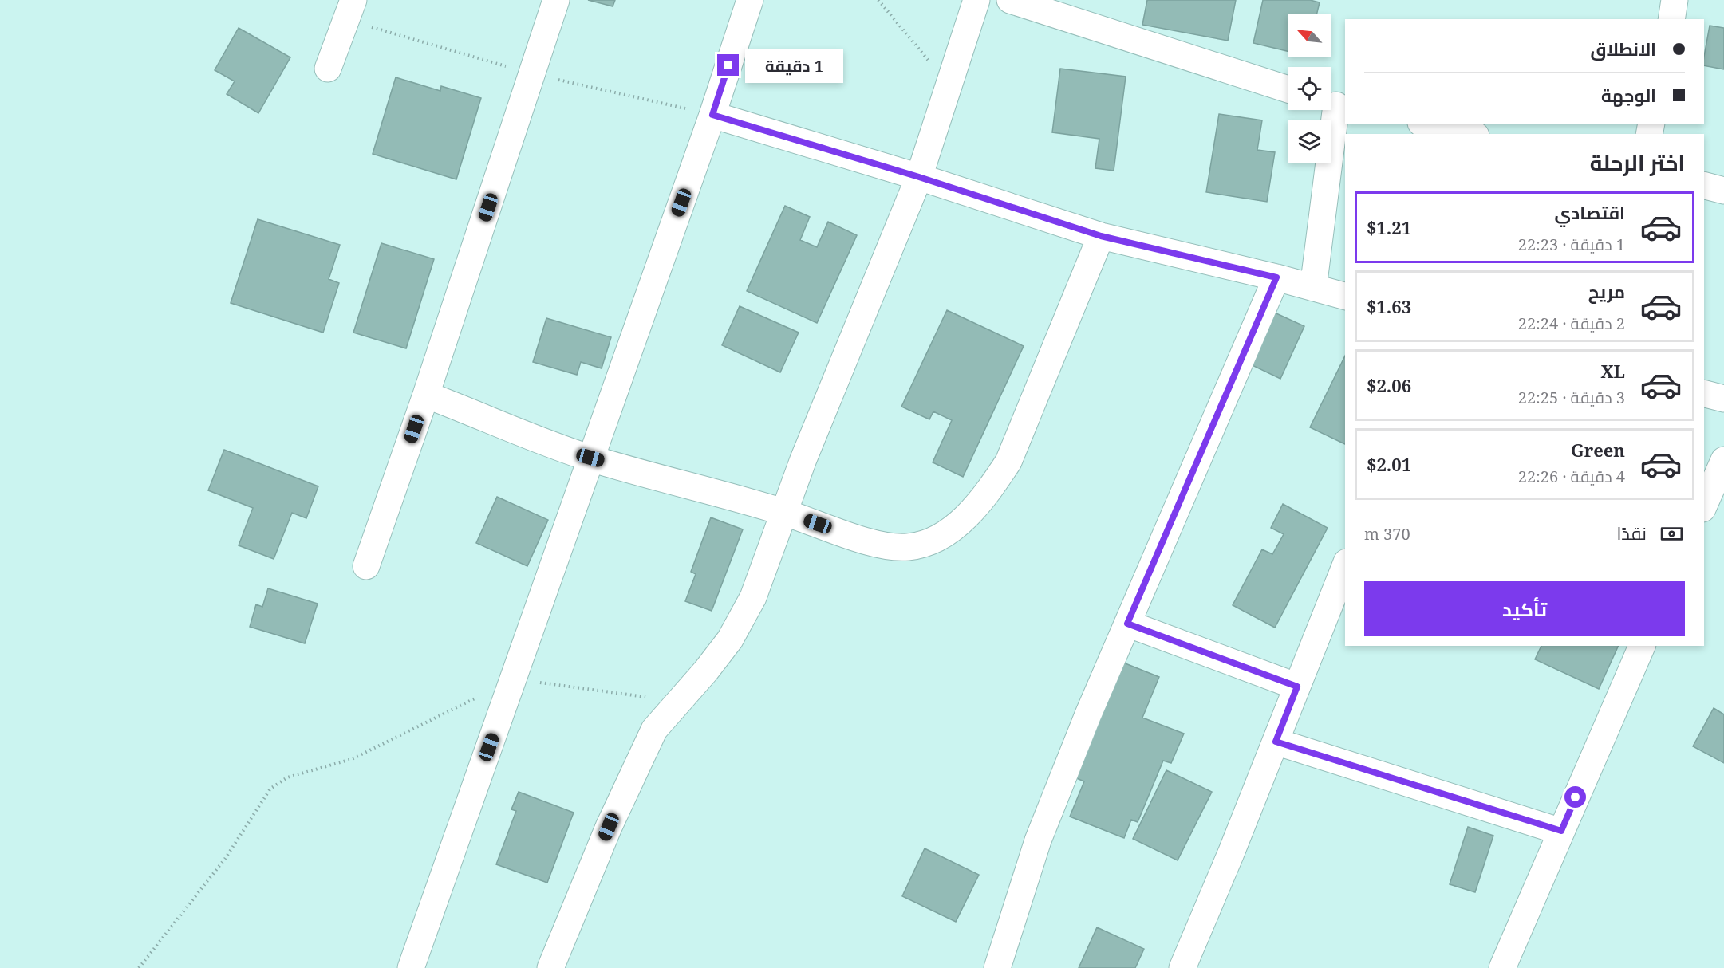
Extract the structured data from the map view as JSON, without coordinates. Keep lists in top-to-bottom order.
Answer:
{
  "north": "top left",
  "page": {
    "banner": ["الانطلاق", "الوجهة"],
    "bubble": "1 دقيقة",
    "heading": "اختر الرحلة",
    "list": [
      {
        "name": "اقتصادي",
        "note": "1 دقيقة · 22:23",
        "value": "$1.21"
      },
      {
        "name": "مريح",
        "note": "2 دقيقة · 22:24",
        "value": "$1.63"
      },
      {
        "name": "XL",
        "note": "3 دقيقة · 22:25",
        "value": "$2.06"
      },
      {
        "name": "Green",
        "note": "4 دقيقة · 22:26",
        "value": "$2.01"
      }
    ],
    "pay": ["نقدًا", "370 m"],
    "buttons": "تأكيد"
  }
}
